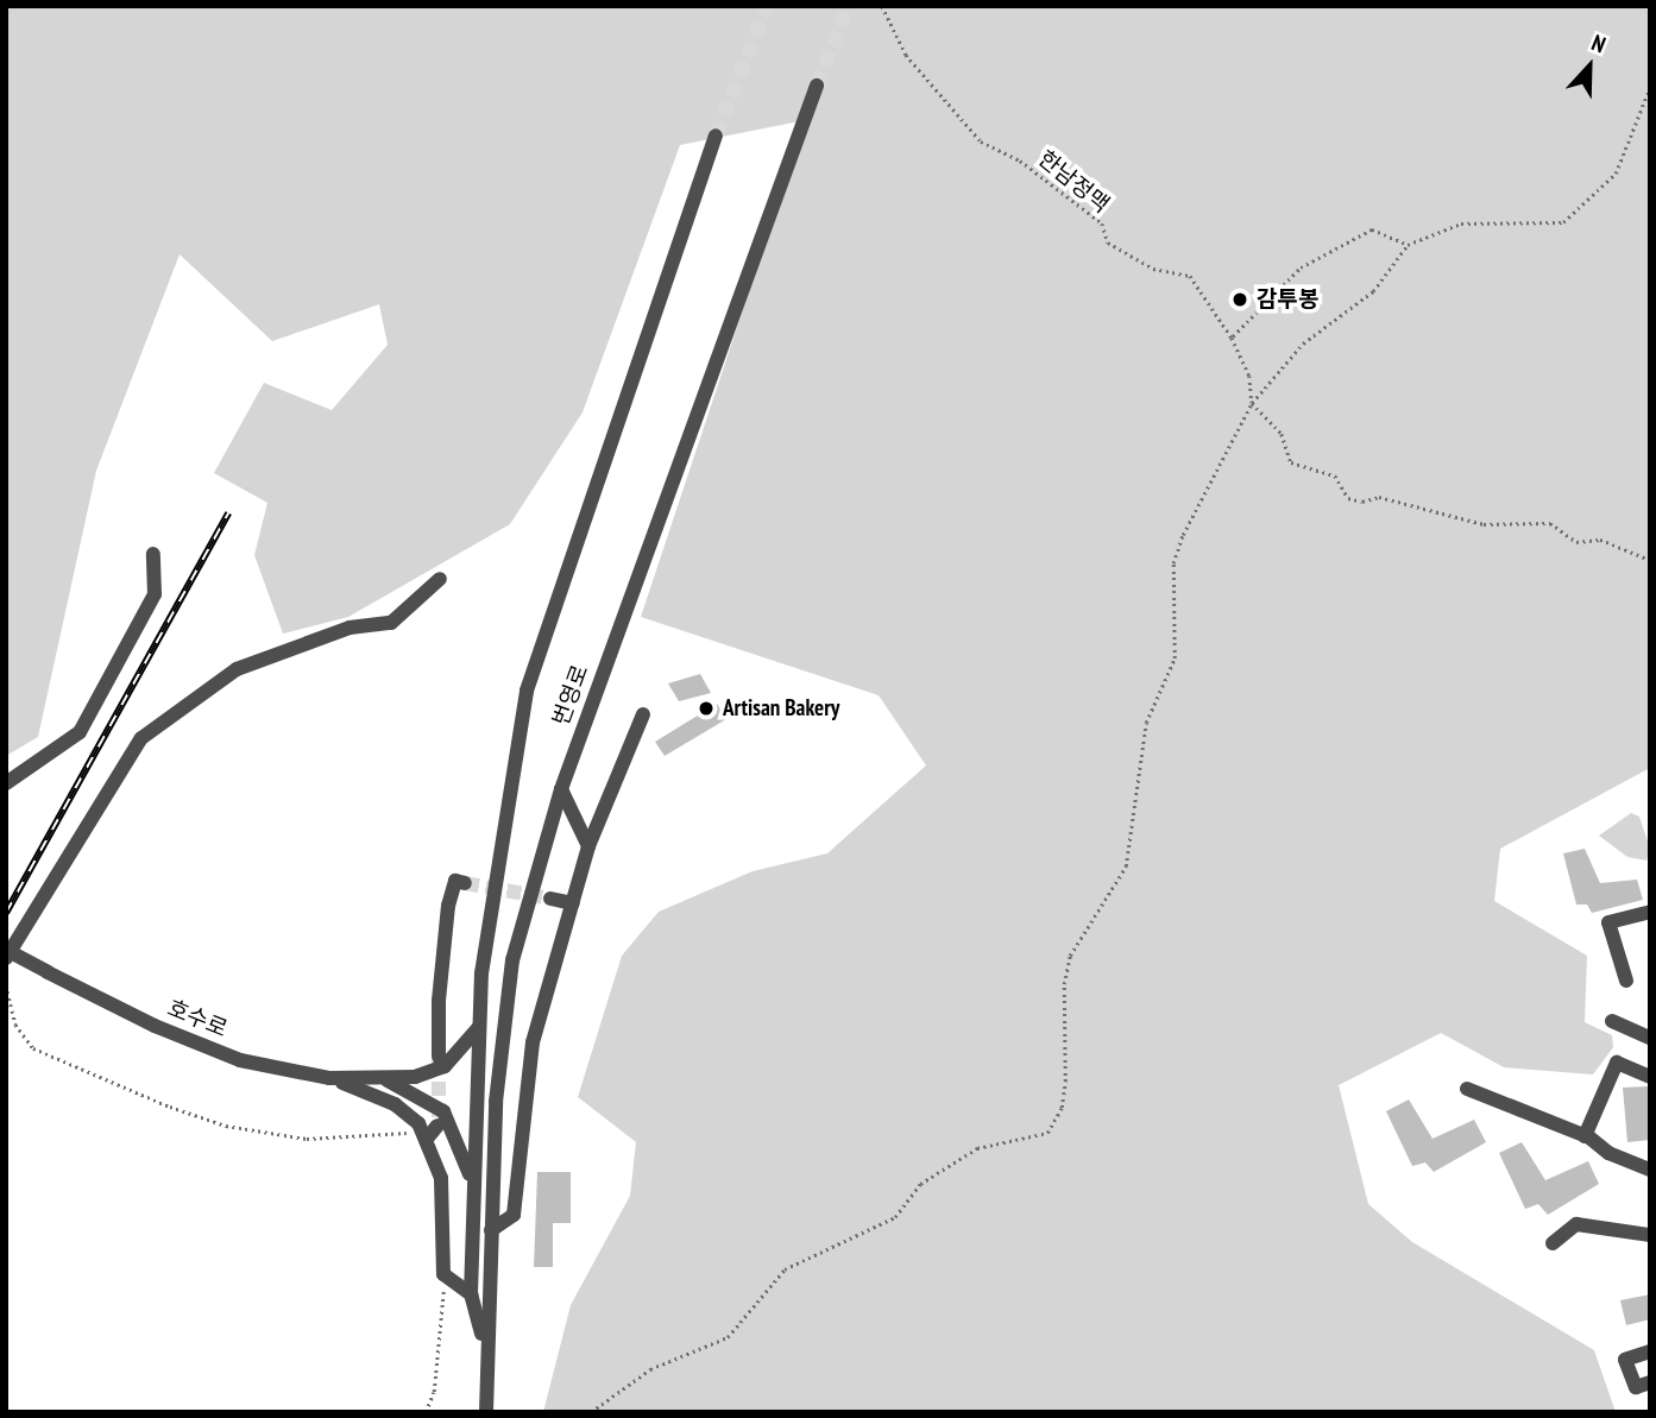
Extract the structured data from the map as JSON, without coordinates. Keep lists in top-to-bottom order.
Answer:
{
  "streets": {
    "street": ["번영로", "호수로"],
    "path": ["한남정맥"]
  },
  "crossings": [
    ["번영로", "호수로"]
  ],
  "places": ["감투봉", "Artisan Bakery"],
  "north": "top"
}
